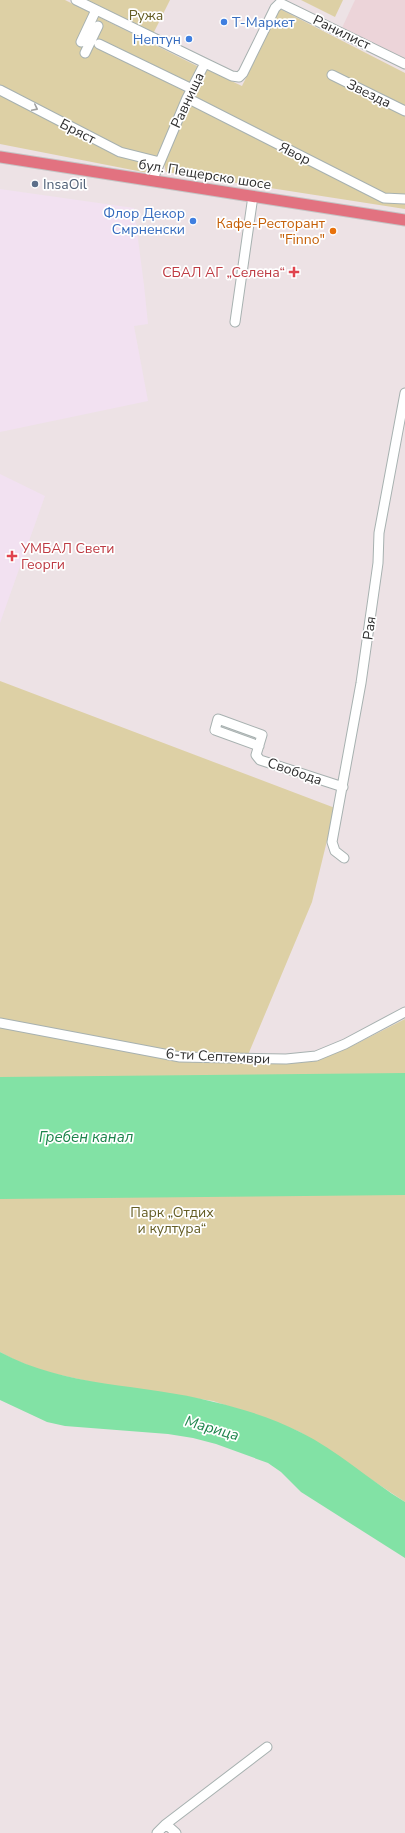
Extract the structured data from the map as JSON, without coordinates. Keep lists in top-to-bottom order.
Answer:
{
  "streets": {
    "main road": ["бул. Пещерско шосе"],
    "street": [
      "Ранилист",
      "Звезда",
      "Равнища",
      "Бряст",
      "Явор",
      "Рая",
      "Свобода",
      "6-ти Септември"
    ]
  },
  "crossings": [
    ["Ранилист", "Равнища"],
    ["Равнища", "Бряст"],
    ["Равнища", "Явор"],
    ["Равнища", "бул. Пещерско шосе"],
    ["Рая", "Свобода"]
  ],
  "one_way": ["Бряст"],
  "water": ["Гребен канал", "Марица"],
  "parks": ["Ружа", "Парк „Отдих и култура“"],
  "places": {
    "other": [
      "Т-Маркет",
      "Нептун",
      "InsaOil",
      "Флор Декор Смрненски",
      "Кафе-Ресторант \"Finno\""
    ],
    "health": ["СБАЛ АГ „Селена“", "УМБАЛ Свети Георги"]
  }
}
